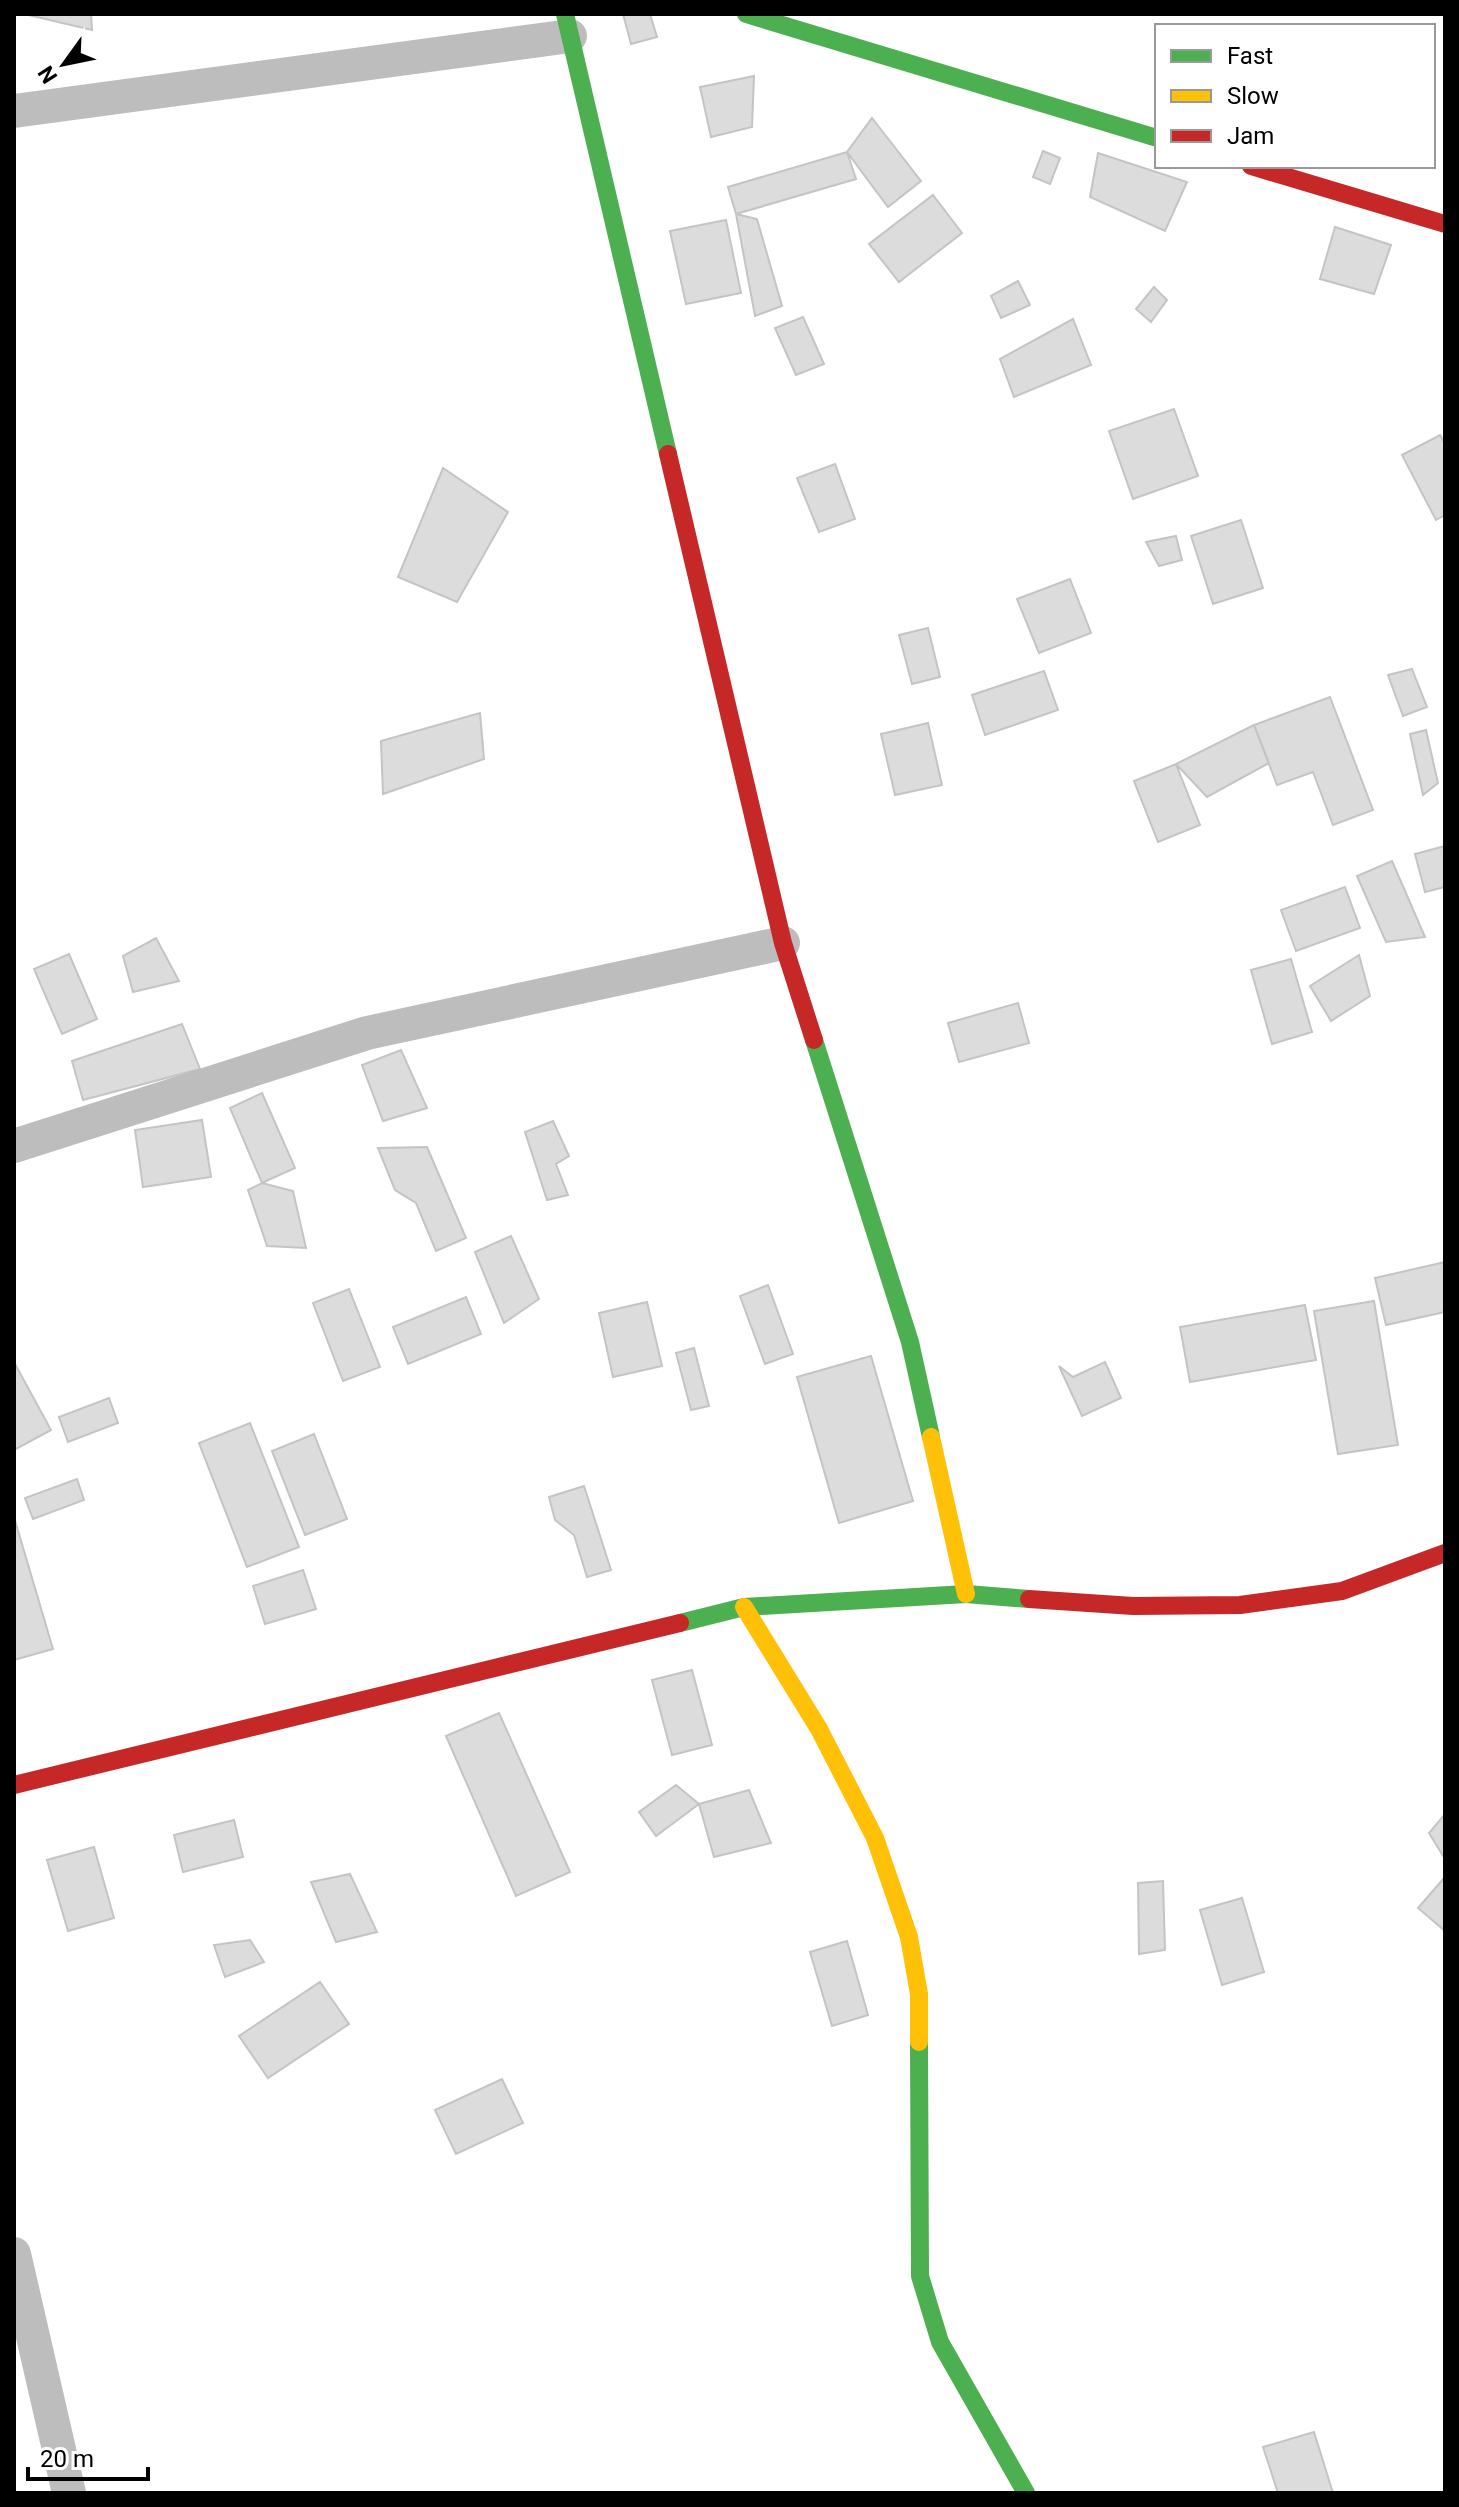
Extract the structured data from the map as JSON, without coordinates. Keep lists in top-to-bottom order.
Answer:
{
  "legend": ["Fast", "Slow", "Jam"],
  "scale_bar": "20 m",
  "north": "bottom left"
}
